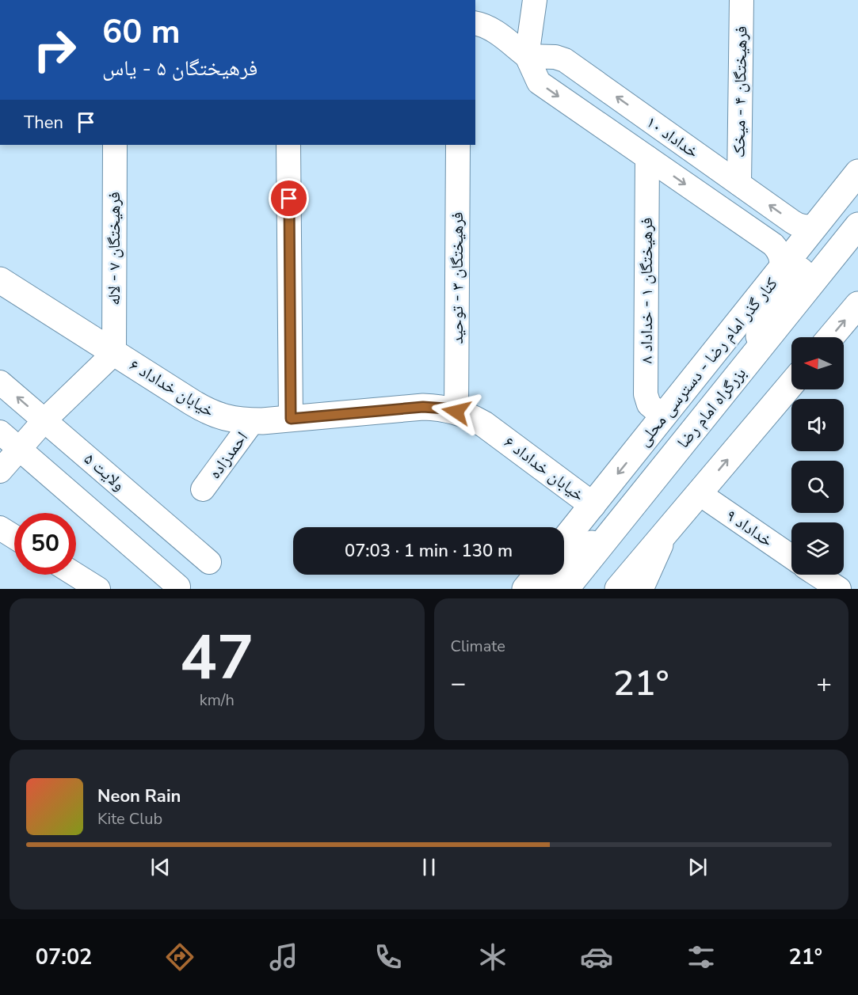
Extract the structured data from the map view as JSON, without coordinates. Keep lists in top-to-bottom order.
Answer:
{
  "streets": {
    "main road": ["کنار گذر امام رضا - دسترسی محلی", "خیابان خداداد ۶", "بزرگراه امام رضا"],
    "street": [
      "فرهیختگان ۴ - میخک",
      "خداداد ۱۰",
      "فرهیختگان ۷ - لاله",
      "فرهیختگان ۳ - توحید",
      "فرهیختگان ۱ - خداداد ۸",
      "احمدزاده",
      "ولایت ۵",
      "خداداد ۹"
    ]
  },
  "crossings": [
    ["فرهیختگان ۴ - میخک", "خداداد ۱۰"],
    ["خداداد ۱۰", "فرهیختگان ۱ - خداداد ۸"],
    ["خداداد ۱۰", "کنار گذر امام رضا - دسترسی محلی"],
    ["فرهیختگان ۷ - لاله", "خیابان خداداد ۶"],
    ["فرهیختگان ۳ - توحید", "خیابان خداداد ۶"],
    ["فرهیختگان ۱ - خداداد ۸", "کنار گذر امام رضا - دسترسی محلی"],
    ["کنار گذر امام رضا - دسترسی محلی", "خیابان خداداد ۶"],
    ["خیابان خداداد ۶", "احمدزاده"]
  ],
  "north": "left",
  "page": {
    "turn": ["60 m", "فرهیختگان ۵ - یاس"],
    "then": "Then",
    "limit": "50",
    "trip": "07:03 · 1 min · 130 m",
    "tile": [
      ["47", "km/h"],
      "Climate"
    ],
    "heat": ["−", "21°", "+"],
    "song": ["Neon Rain", "Kite Club"],
    "tabs": ["07:02", "21°"]
  }
}
